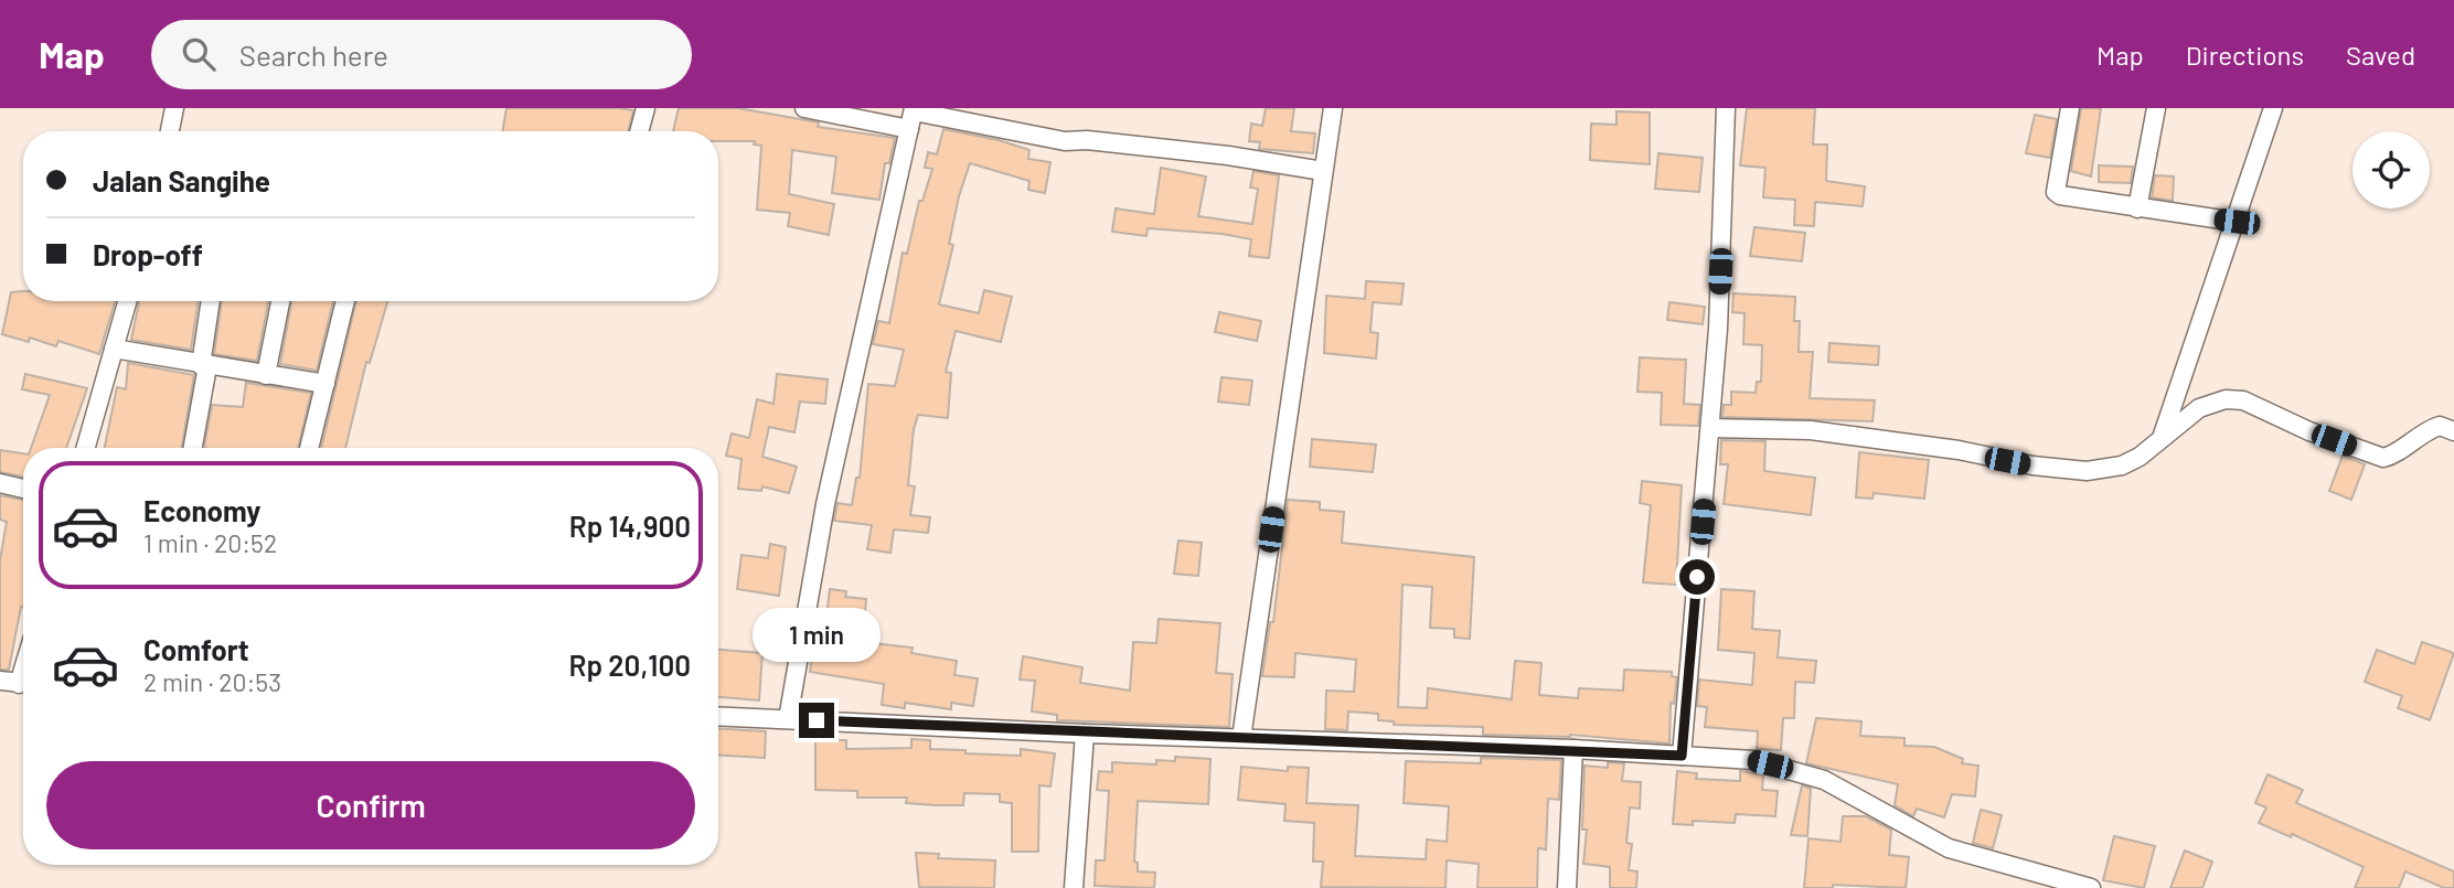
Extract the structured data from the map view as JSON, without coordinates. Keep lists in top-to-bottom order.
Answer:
{
  "page": {
    "header": "Map",
    "search": "Search here",
    "nav": ["Map", "Directions", "Saved"],
    "banner": ["Jalan Sangihe", "Drop-off"],
    "list": [
      {
        "name": "Economy",
        "note": "1 min · 20:52",
        "value": "Rp 14,900"
      },
      {
        "name": "Comfort",
        "note": "2 min · 20:53",
        "value": "Rp 20,100"
      }
    ],
    "bubble": "1 min",
    "buttons": "Confirm"
  }
}
